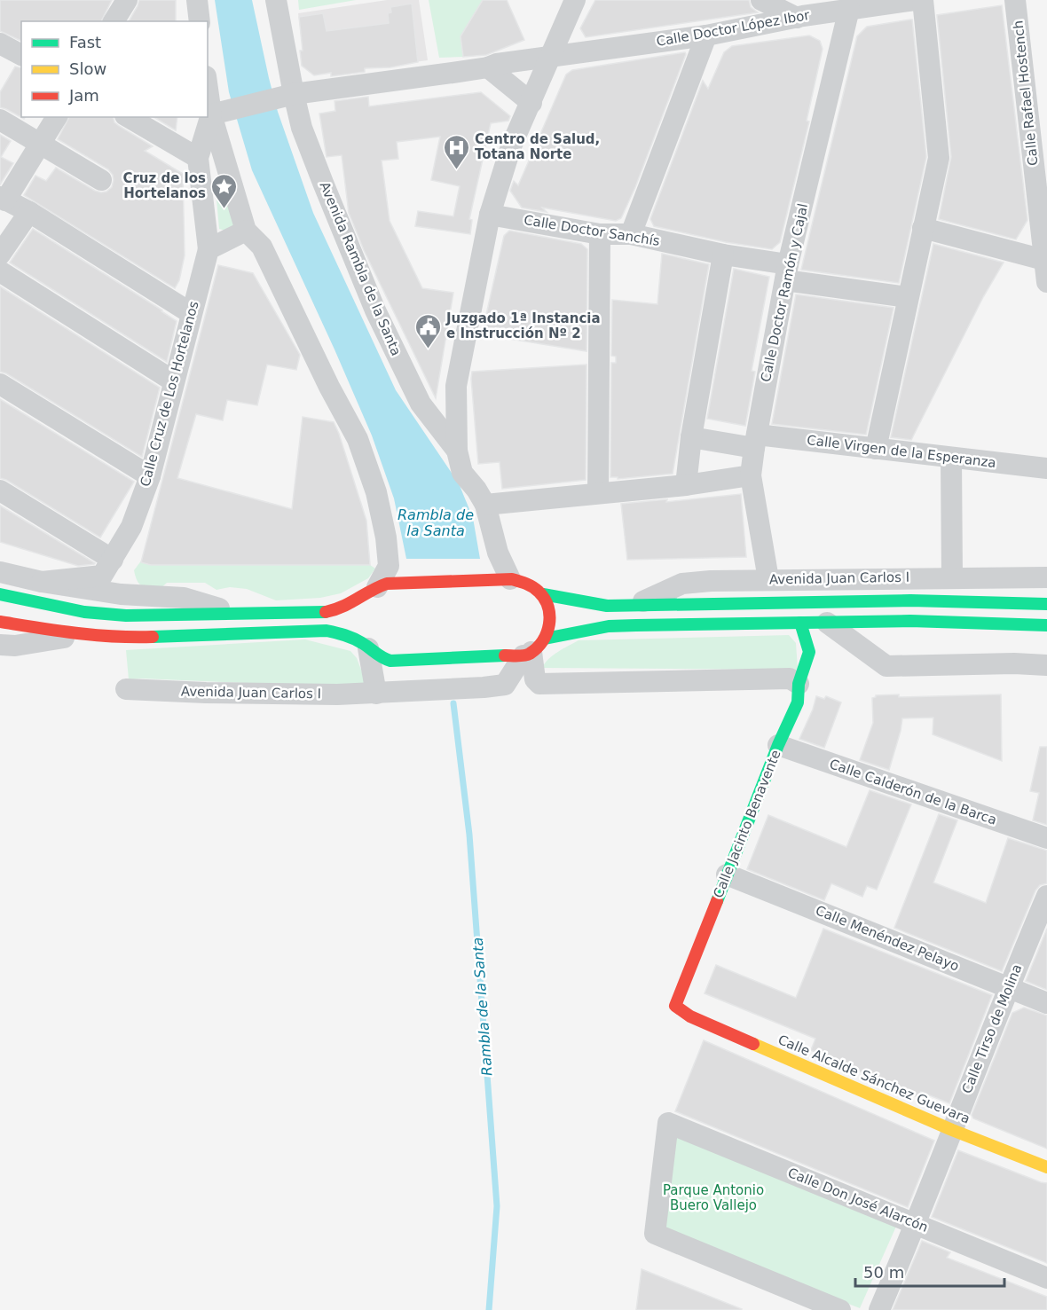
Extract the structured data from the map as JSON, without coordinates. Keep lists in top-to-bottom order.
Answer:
{
  "streets": {
    "main road": ["Calle Jacinto Benavente", "Calle Alcalde Sánchez Guevara"],
    "street": [
      "Calle Doctor López Ibor",
      "Calle Rafael Hostench",
      "Calle Doctor Sanchís",
      "Avenida Rambla de la Santa",
      "Calle Doctor Ramón y Cajal",
      "Calle Cruz de Los Hortelanos",
      "Calle Virgen de la Esperanza",
      "Avenida Juan Carlos I",
      "Calle Calderón de la Barca",
      "Calle Menéndez Pelayo",
      "Calle Tirso de Molina",
      "Calle Don José Alarcón"
    ]
  },
  "crossings": [
    ["Calle Doctor López Ibor", "Calle Doctor Ramón y Cajal"],
    ["Calle Doctor Sanchís", "Calle Doctor Ramón y Cajal"],
    ["Calle Doctor Ramón y Cajal", "Calle Virgen de la Esperanza"],
    ["Calle Doctor Ramón y Cajal", "Avenida Juan Carlos I"],
    ["Calle Calderón de la Barca", "Calle Jacinto Benavente"],
    ["Calle Jacinto Benavente", "Calle Menéndez Pelayo"],
    ["Calle Jacinto Benavente", "Calle Alcalde Sánchez Guevara"],
    ["Calle Menéndez Pelayo", "Calle Tirso de Molina"],
    ["Calle Tirso de Molina", "Calle Alcalde Sánchez Guevara"],
    ["Calle Tirso de Molina", "Calle Don José Alarcón"]
  ],
  "water": ["Rambla de la Santa"],
  "parks": ["Parque Antonio Buero Vallejo"],
  "places": {
    "hospital": ["Centro de Salud, Totana Norte"],
    "place": ["Cruz de los Hortelanos"],
    "public building": ["Juzgado 1ª Instancia e Instrucción Nº 2"]
  },
  "legend": ["Fast", "Slow", "Jam"],
  "scale_bar": "50 m"
}
